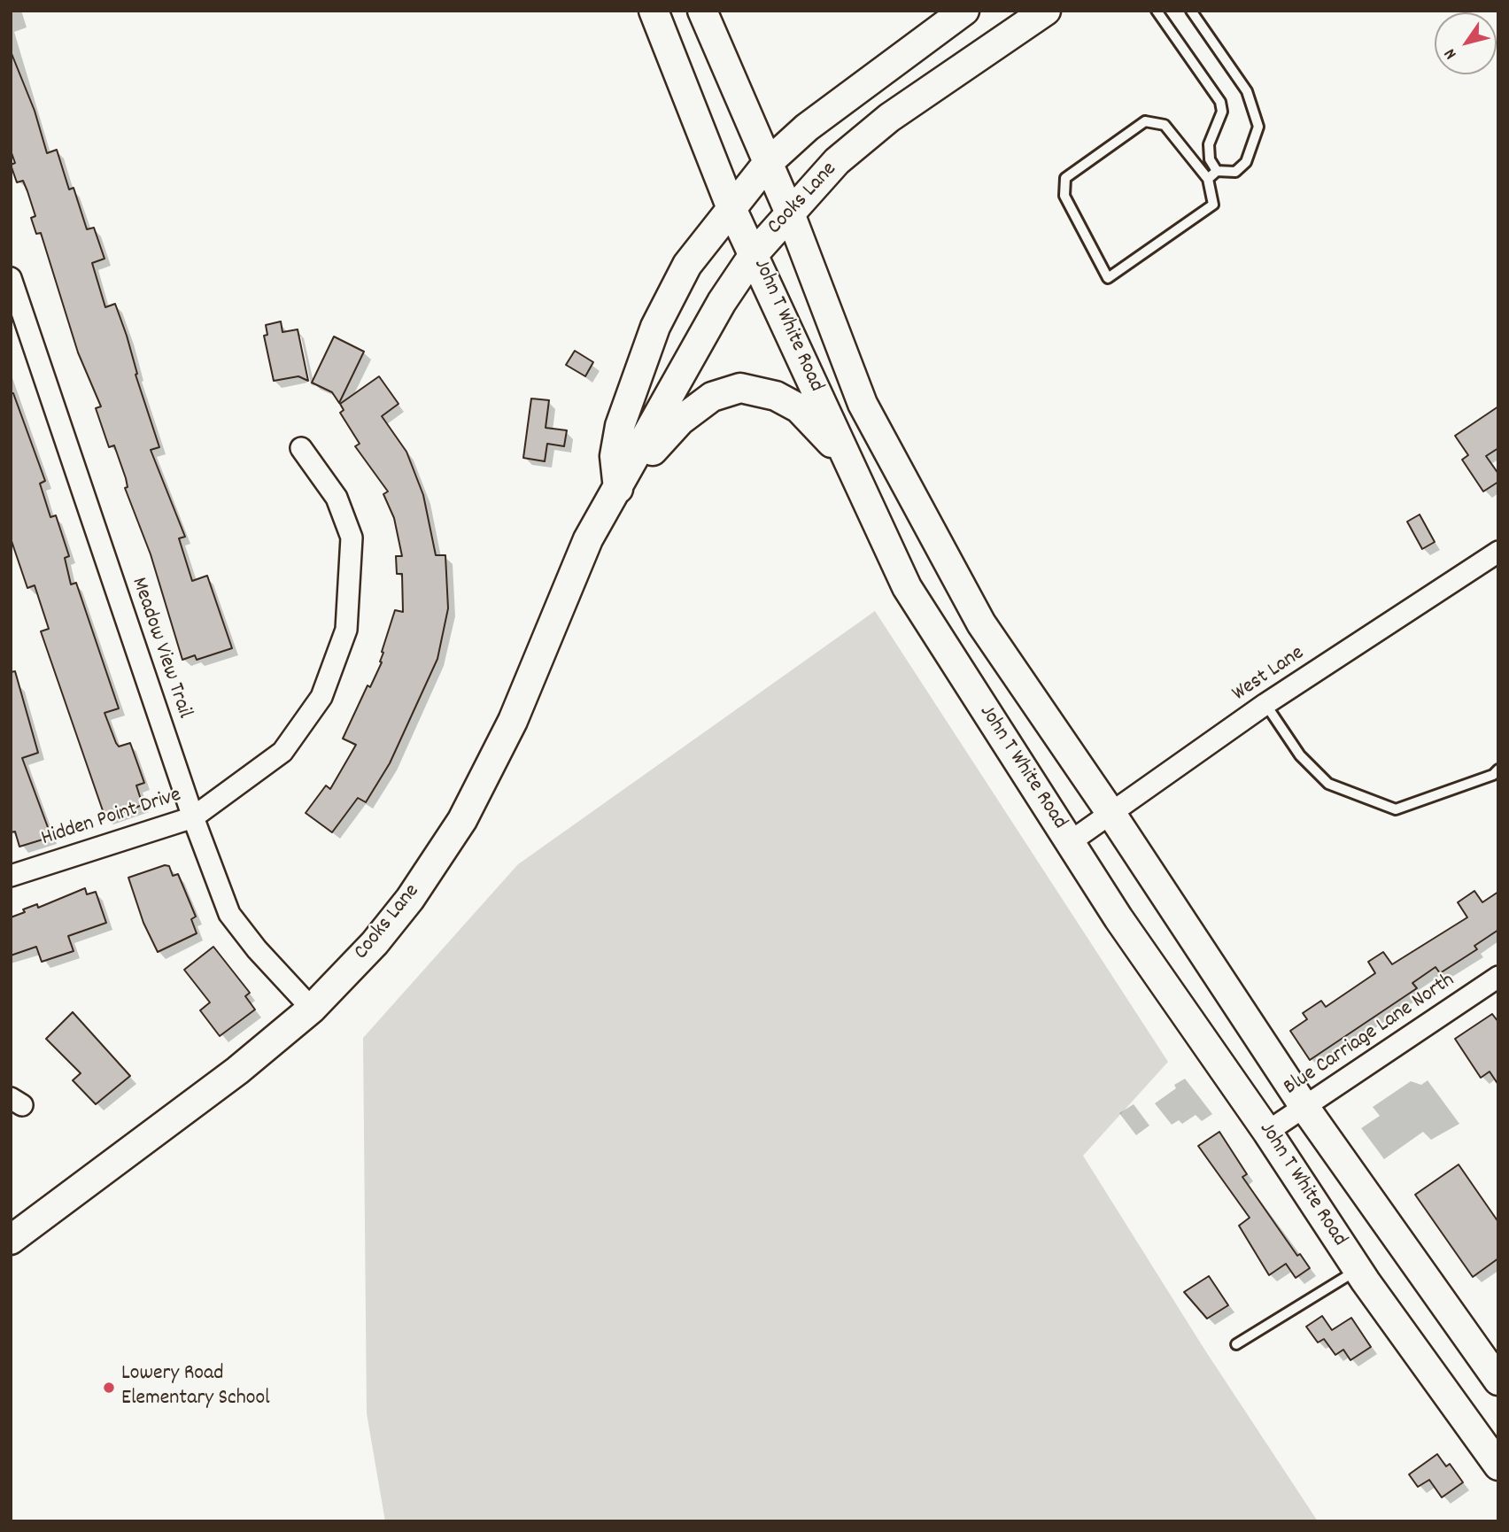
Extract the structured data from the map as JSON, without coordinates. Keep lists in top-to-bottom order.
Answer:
{
  "streets": {
    "main road": ["Cooks Lane", "John T White Road"],
    "street": [
      "Meadow View Trail",
      "West Lane",
      "Hidden Point Drive",
      "Blue Carriage Lane North"
    ]
  },
  "crossings": [
    ["Cooks Lane", "John T White Road"],
    ["Cooks Lane", "Meadow View Trail"],
    ["John T White Road", "West Lane"],
    ["John T White Road", "Blue Carriage Lane North"],
    ["Meadow View Trail", "Hidden Point Drive"]
  ],
  "places": ["Lowery Road Elementary School"],
  "north": "bottom left"
}
